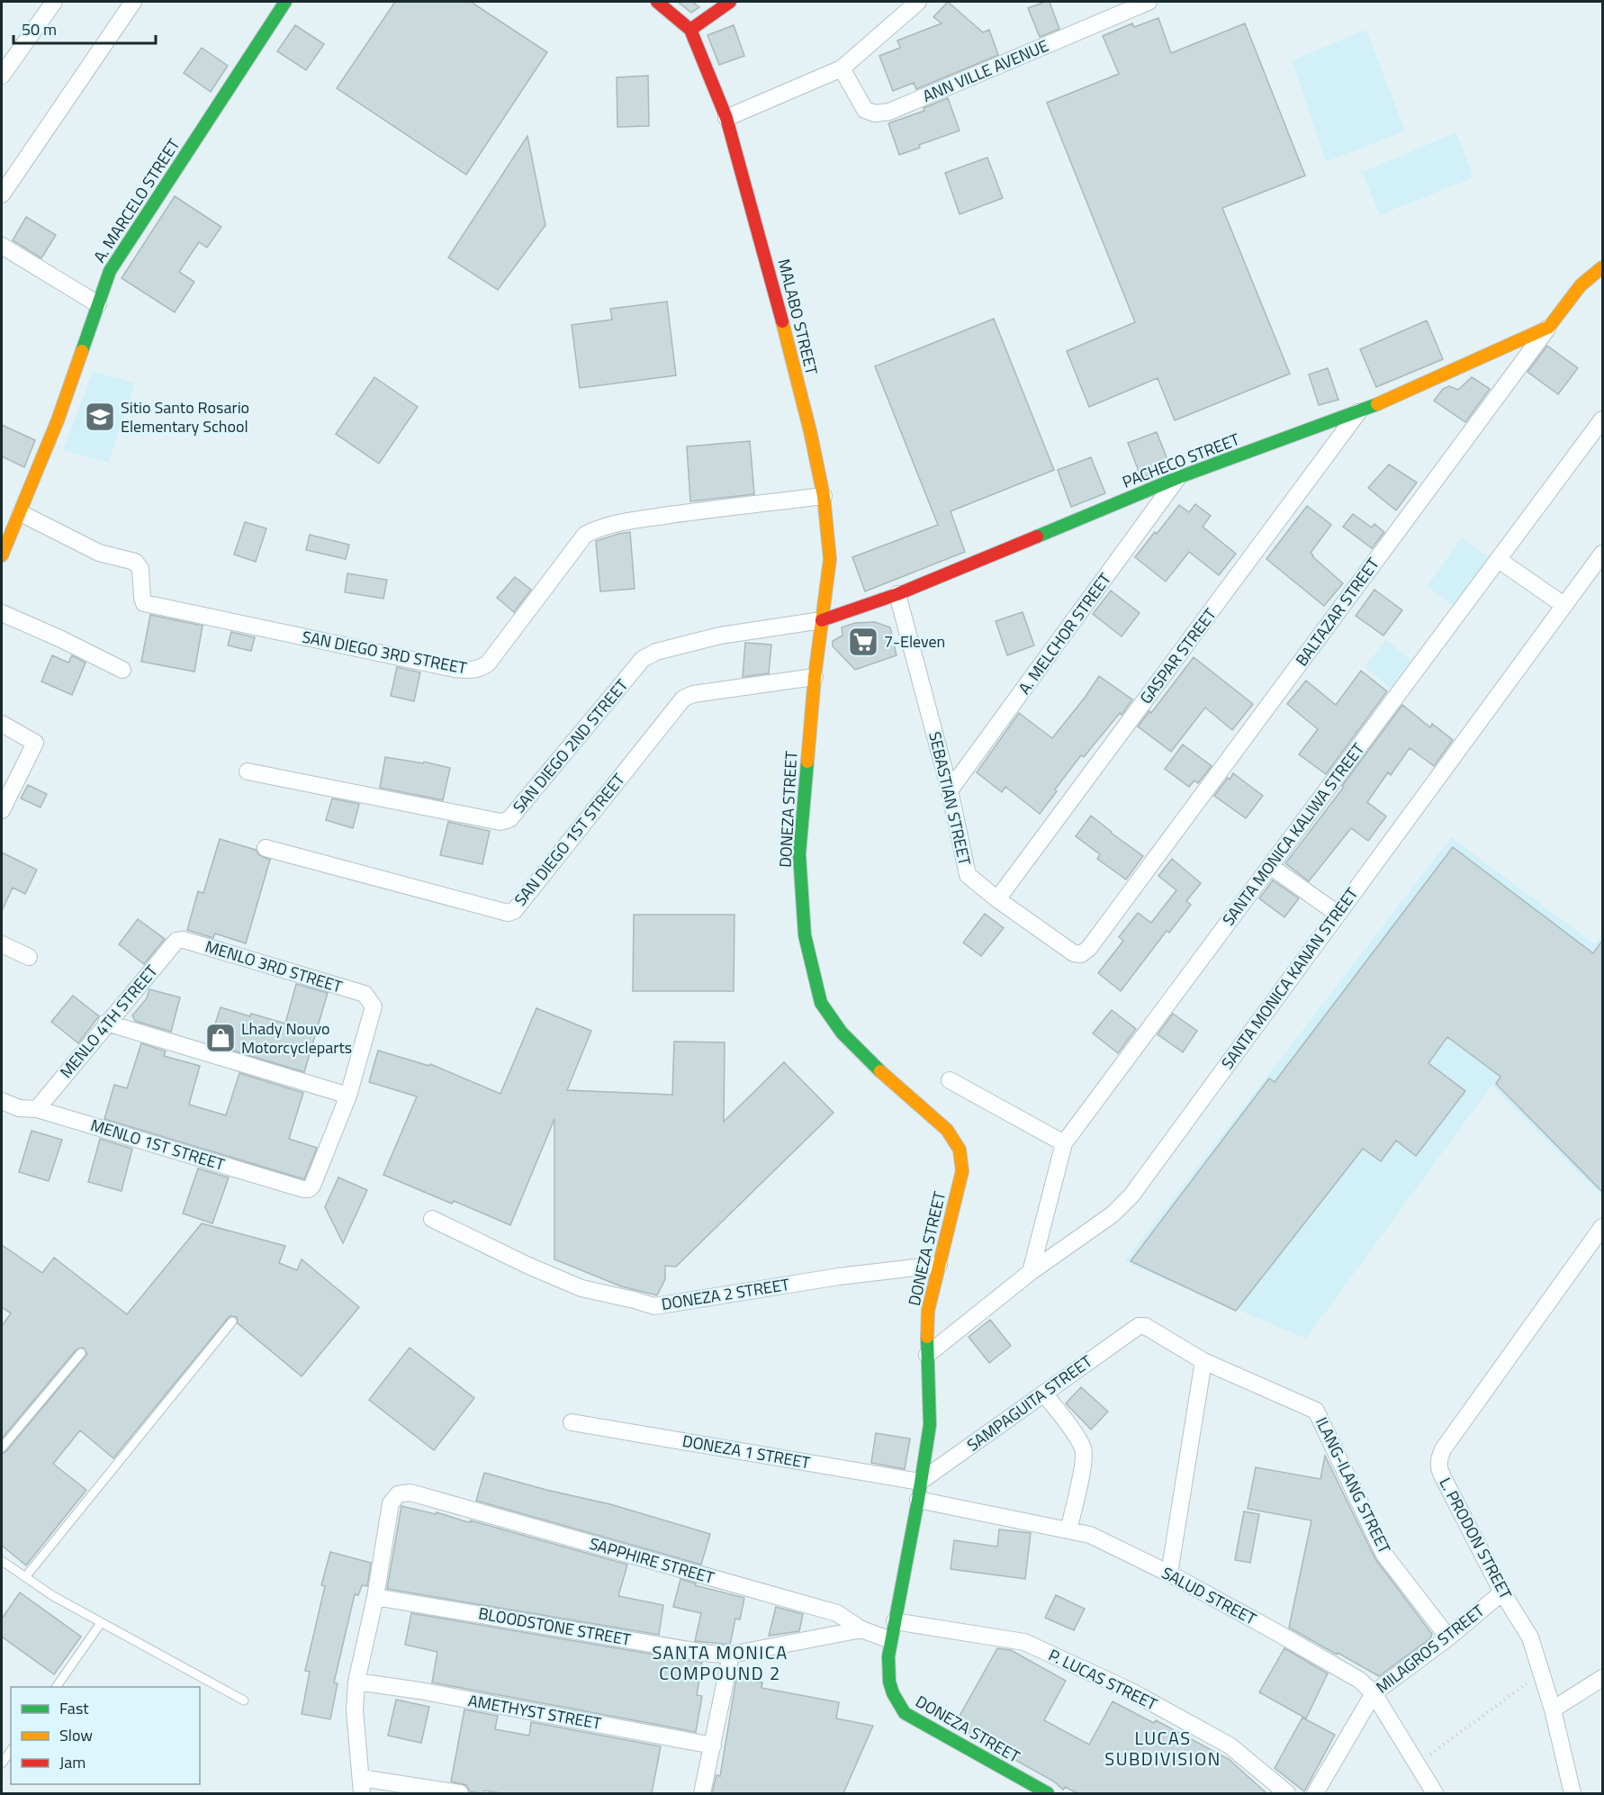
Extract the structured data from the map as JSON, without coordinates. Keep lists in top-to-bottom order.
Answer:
{
  "streets": {
    "street": [
      "ANN VILLE AVENUE",
      "A. MARCELO STREET",
      "MALABO STREET",
      "PACHECO STREET",
      "BALTAZAR STREET",
      "A. MELCHOR STREET",
      "SAN DIEGO 3RD STREET",
      "GASPAR STREET",
      "SAN DIEGO 2ND STREET",
      "SEBASTIAN STREET",
      "DONEZA STREET",
      "SANTA MONICA KALIWA STREET",
      "SAN DIEGO 1ST STREET",
      "MENLO 3RD STREET",
      "SANTA MONICA KANAN STREET",
      "MENLO 4TH STREET",
      "MENLO 1ST STREET",
      "DONEZA 2 STREET",
      "SAMPAGUITA STREET",
      "DONEZA 1 STREET",
      "ILANG-ILANG STREET",
      "L. PRODON STREET",
      "SAPPHIRE STREET",
      "SALUD STREET",
      "BLOODSTONE STREET",
      "MILAGROS STREET",
      "P. LUCAS STREET",
      "AMETHYST STREET"
    ]
  },
  "crossings": [
    ["A. MARCELO STREET", "SAN DIEGO 3RD STREET"],
    ["MALABO STREET", "PACHECO STREET"],
    ["MALABO STREET", "SAN DIEGO 3RD STREET"],
    ["MALABO STREET", "SAN DIEGO 2ND STREET"],
    ["MALABO STREET", "DONEZA STREET"],
    ["PACHECO STREET", "BALTAZAR STREET"],
    ["PACHECO STREET", "A. MELCHOR STREET"],
    ["PACHECO STREET", "GASPAR STREET"],
    ["PACHECO STREET", "SAN DIEGO 2ND STREET"],
    ["PACHECO STREET", "SEBASTIAN STREET"],
    ["PACHECO STREET", "DONEZA STREET"],
    ["BALTAZAR STREET", "SEBASTIAN STREET"],
    ["A. MELCHOR STREET", "SEBASTIAN STREET"],
    ["GASPAR STREET", "SEBASTIAN STREET"],
    ["SAN DIEGO 2ND STREET", "DONEZA STREET"],
    ["DONEZA STREET", "SAN DIEGO 1ST STREET"],
    ["DONEZA STREET", "SANTA MONICA KANAN STREET"],
    ["DONEZA STREET", "DONEZA 2 STREET"],
    ["DONEZA STREET", "SAMPAGUITA STREET"],
    ["DONEZA STREET", "DONEZA 1 STREET"],
    ["DONEZA STREET", "SAPPHIRE STREET"],
    ["DONEZA STREET", "SALUD STREET"],
    ["DONEZA STREET", "P. LUCAS STREET"],
    ["SANTA MONICA KALIWA STREET", "SANTA MONICA KANAN STREET"],
    ["MENLO 3RD STREET", "MENLO 4TH STREET"],
    ["MENLO 3RD STREET", "MENLO 1ST STREET"],
    ["MENLO 4TH STREET", "MENLO 1ST STREET"],
    ["SAMPAGUITA STREET", "DONEZA 1 STREET"],
    ["SAMPAGUITA STREET", "ILANG-ILANG STREET"],
    ["ILANG-ILANG STREET", "MILAGROS STREET"],
    ["L. PRODON STREET", "MILAGROS STREET"],
    ["SAPPHIRE STREET", "BLOODSTONE STREET"],
    ["SALUD STREET", "MILAGROS STREET"]
  ],
  "districts": ["SANTA MONICA COMPOUND 2", "LUCAS SUBDIVISION"],
  "places": {
    "school or university": ["Sitio Santo Rosario Elementary School"],
    "supermarket": ["7-Eleven"],
    "shop": ["Lhady Nouvo Motorcycleparts"]
  },
  "legend": ["Fast", "Slow", "Jam"],
  "scale_bar": "50 m"
}
